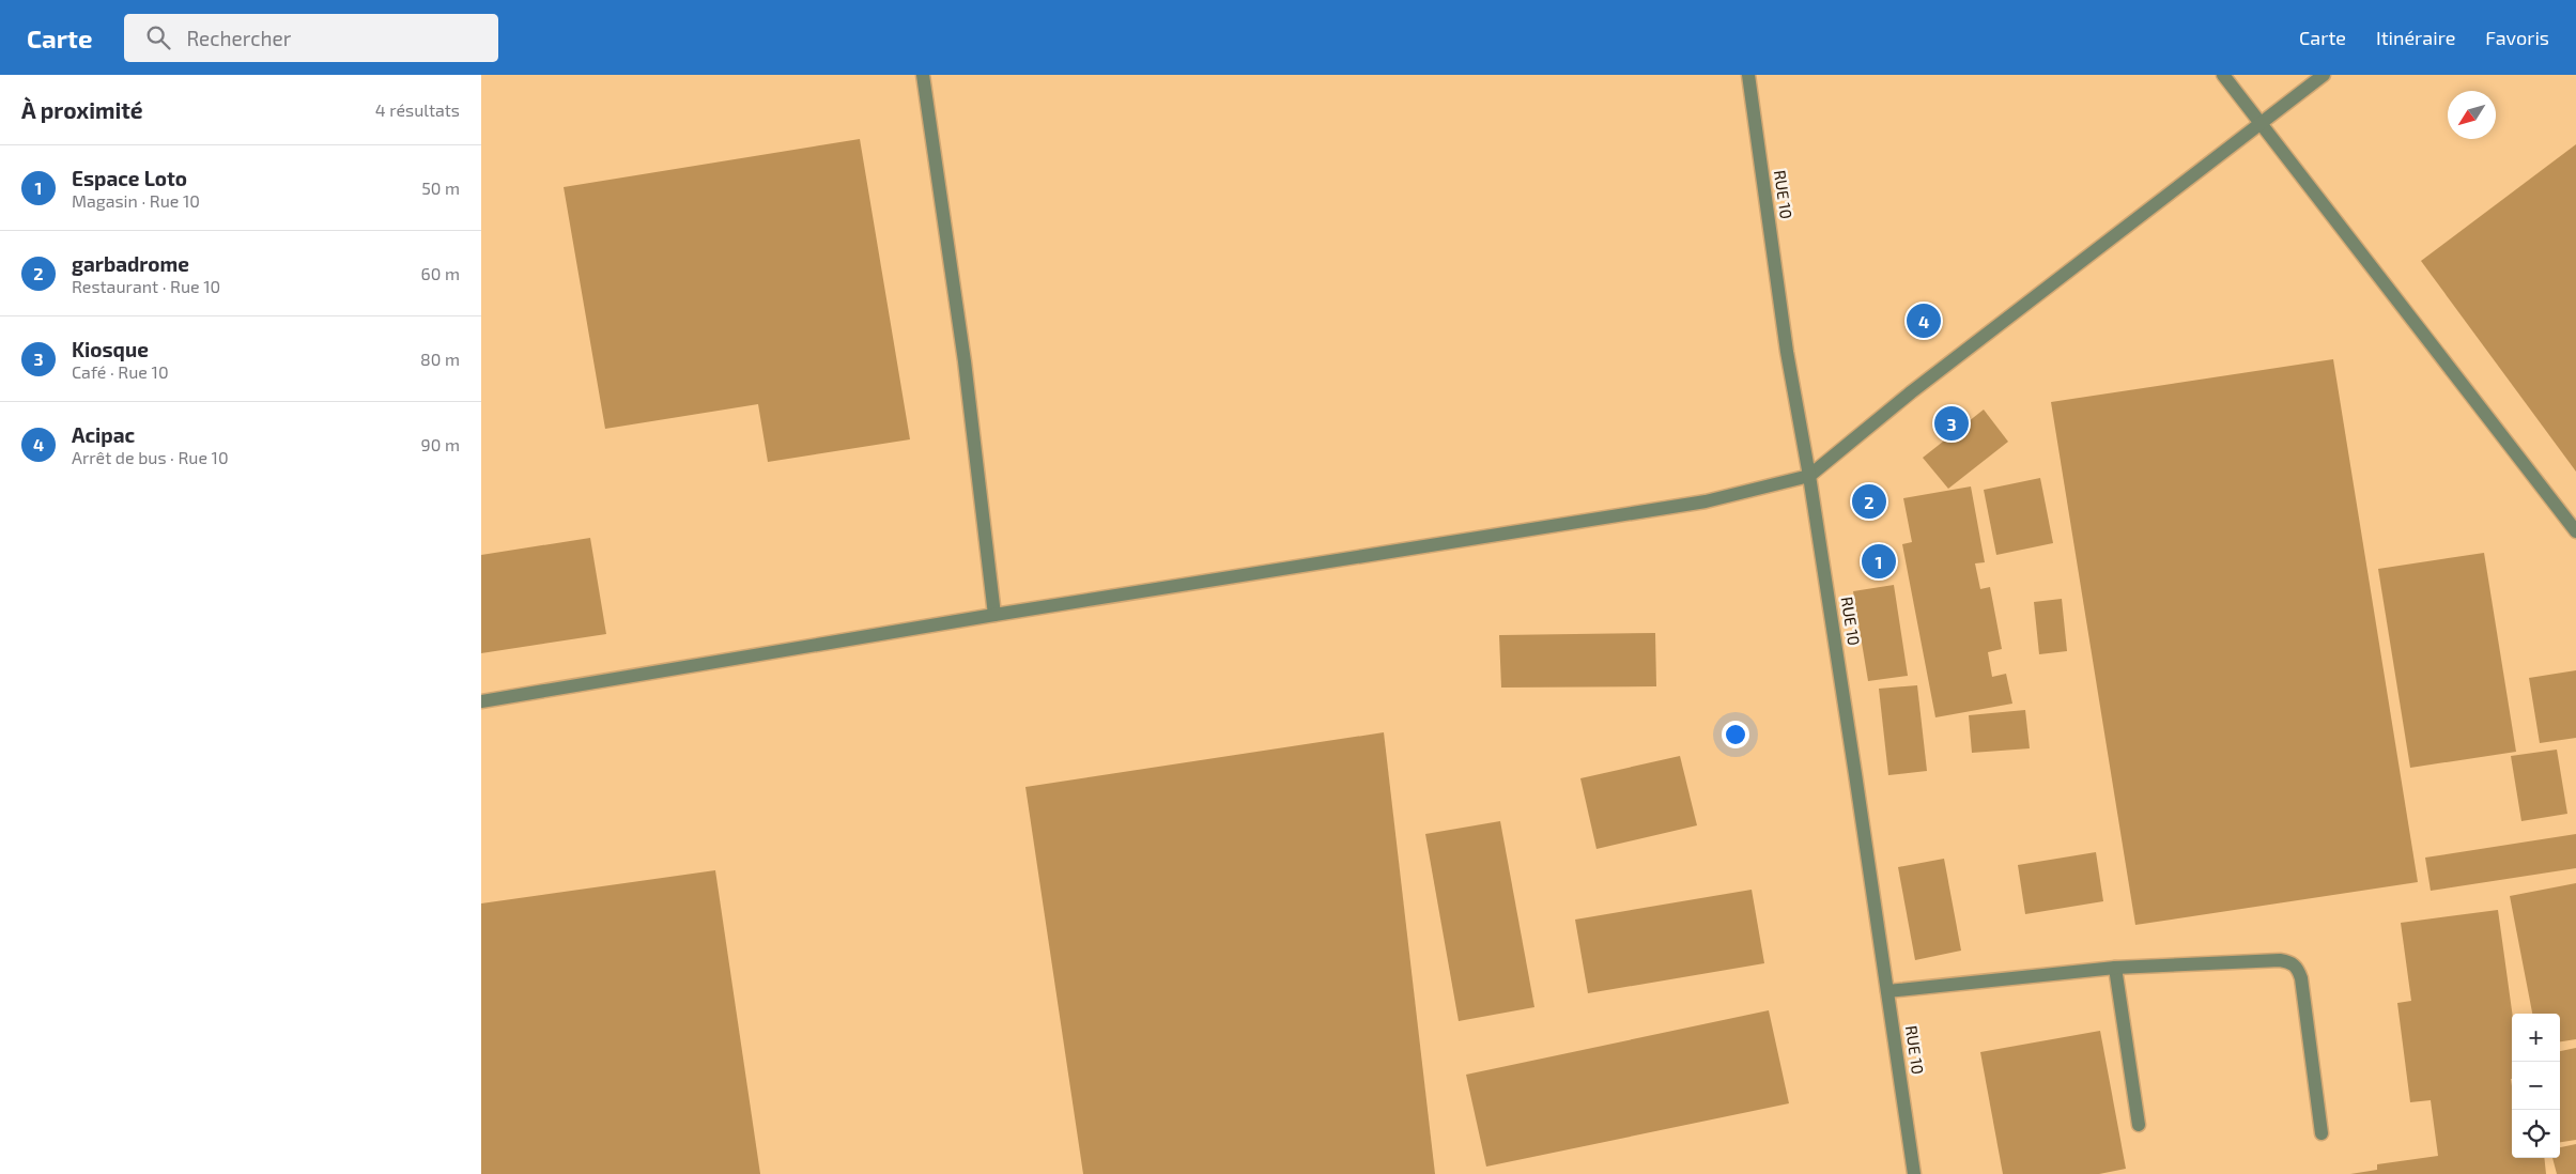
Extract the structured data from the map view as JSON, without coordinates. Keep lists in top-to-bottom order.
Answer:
{
  "streets": {
    "street": ["RUE 10"]
  },
  "north": "bottom left",
  "page": {
    "header": "Carte",
    "search": "Rechercher",
    "nav": ["Carte", "Itinéraire", "Favoris"],
    "heading": ["À proximité", "4 résultats"],
    "list": [
      {
        "mark": "1",
        "name": "Espace Loto",
        "note": "Magasin · Rue 10",
        "value": "50 m"
      },
      {
        "mark": "2",
        "name": "garbadrome",
        "note": "Restaurant · Rue 10",
        "value": "60 m"
      },
      {
        "mark": "3",
        "name": "Kiosque",
        "note": "Café · Rue 10",
        "value": "80 m"
      },
      {
        "mark": "4",
        "name": "Acipac",
        "note": "Arrêt de bus · Rue 10",
        "value": "90 m"
      }
    ],
    "pins": [
      "4",
      "3",
      "2",
      "1"
    ],
    "map_buttons": ["+", "−"]
  }
}
